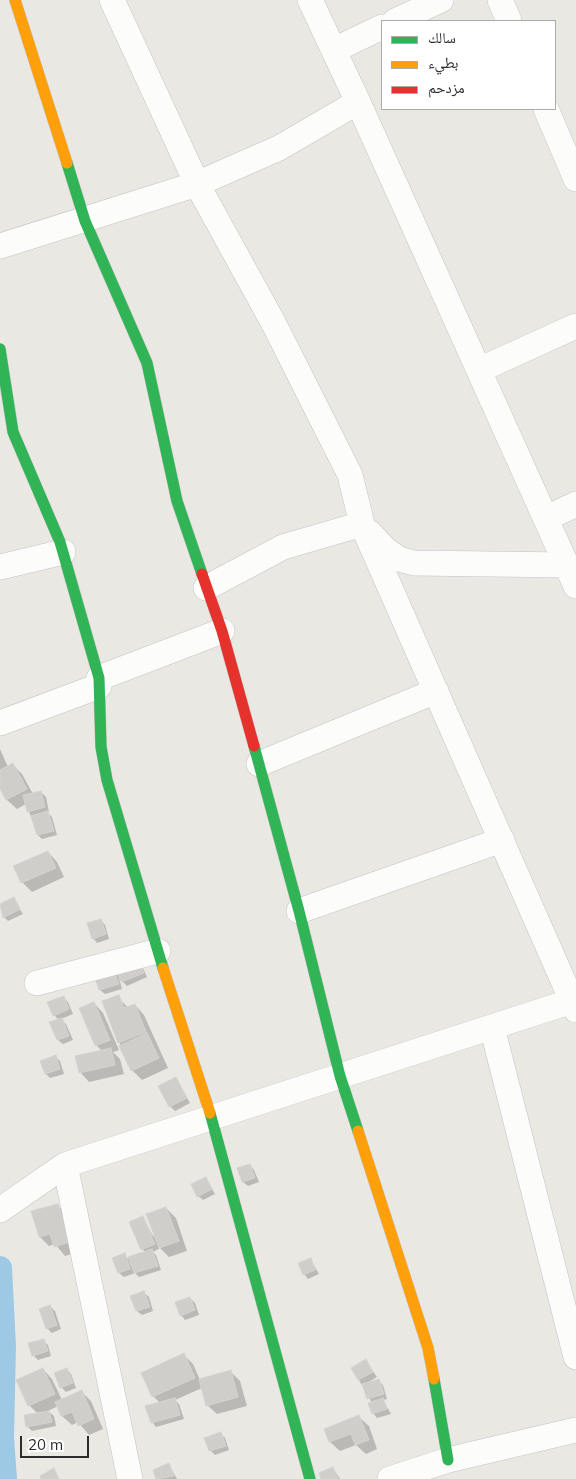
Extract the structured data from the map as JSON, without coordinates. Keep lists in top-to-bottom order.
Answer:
{
  "legend": ["سالك", "بطيء", "مزدحم"],
  "scale_bar": "20 m"
}
